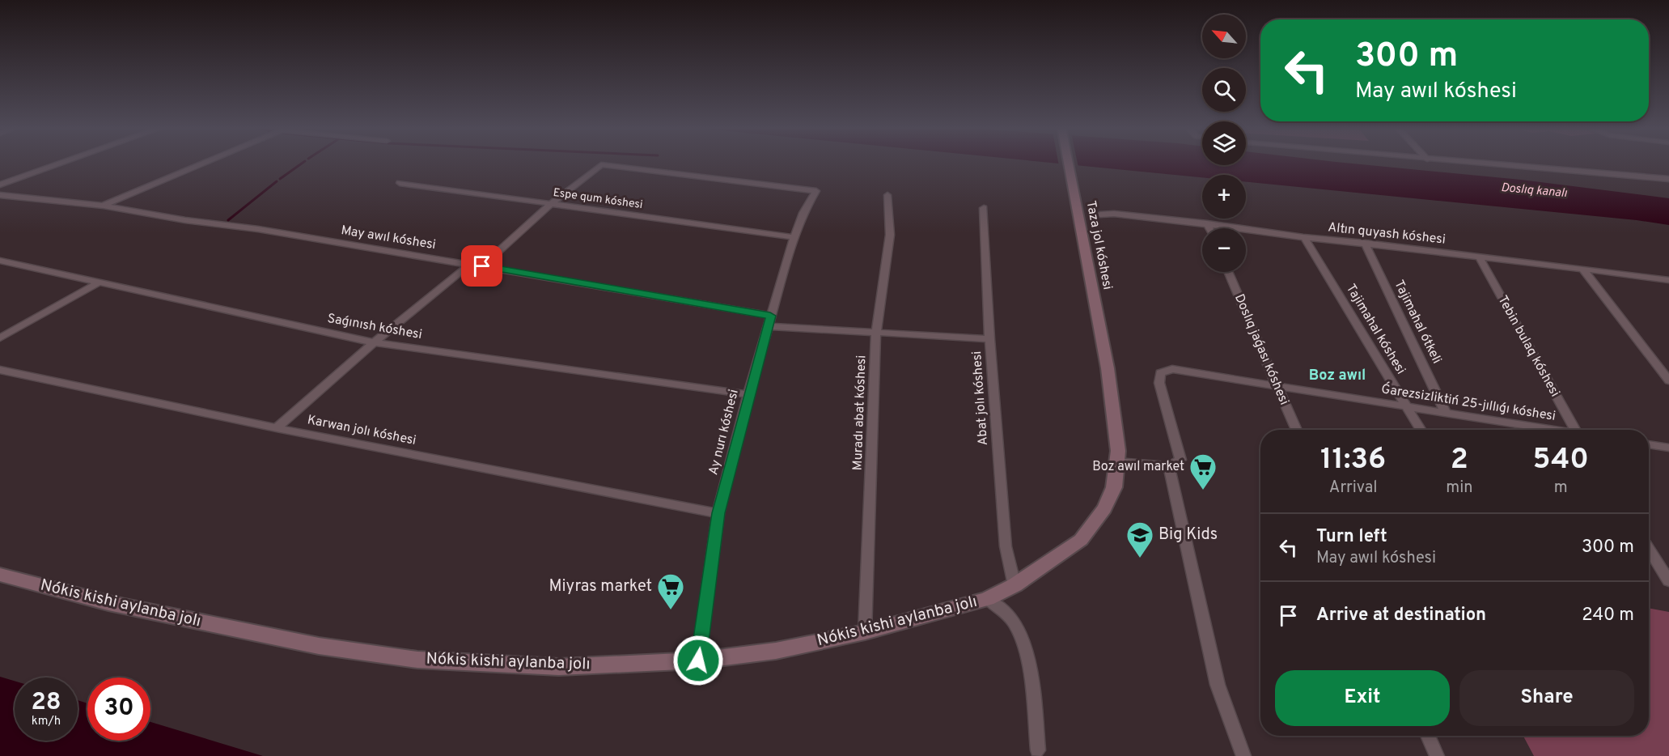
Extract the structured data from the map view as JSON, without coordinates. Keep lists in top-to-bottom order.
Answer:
{
  "streets": {
    "main road": ["Taza jol kóshesi", "Nókis kishi aylanba jolı"],
    "street": [
      "Espe qum kóshesi",
      "Altın quyash kóshesi",
      "May awıl kóshesi",
      "Tajimahal ótkeli",
      "Saǵınısh kóshesi",
      "Tajimahal kóshesi",
      "Tebin bulaq kóshesi",
      "Doslıq jaǵası kóshesi",
      "Abat jolı kóshesi",
      "Ǵarezsizliktiń 25-jıllıǵı kóshesi",
      "Muradı abat kóshesi",
      "Karwan jolı kóshesi",
      "Ay nurı kóshesi"
    ]
  },
  "crossings": [
    ["Espe qum kóshesi", "Ay nurı kóshesi"],
    ["Altın quyash kóshesi", "Tajimahal ótkeli"],
    ["Altın quyash kóshesi", "Tajimahal kóshesi"],
    ["Altın quyash kóshesi", "Tebin bulaq kóshesi"],
    ["May awıl kóshesi", "Abat jolı kóshesi"],
    ["May awıl kóshesi", "Muradı abat kóshesi"],
    ["May awıl kóshesi", "Ay nurı kóshesi"],
    ["Taza jol kóshesi", "Nókis kishi aylanba jolı"],
    ["Tajimahal ótkeli", "Ǵarezsizliktiń 25-jıllıǵı kóshesi"],
    ["Saǵınısh kóshesi", "Ay nurı kóshesi"],
    ["Tajimahal kóshesi", "Ǵarezsizliktiń 25-jıllıǵı kóshesi"],
    ["Doslıq jaǵası kóshesi", "Ǵarezsizliktiń 25-jıllıǵı kóshesi"],
    ["Abat jolı kóshesi", "Nókis kishi aylanba jolı"],
    ["Muradı abat kóshesi", "Nókis kishi aylanba jolı"],
    ["Karwan jolı kóshesi", "Ay nurı kóshesi"],
    ["Ay nurı kóshesi", "Nókis kishi aylanba jolı"]
  ],
  "districts": ["Boz awıl"],
  "water": ["Doslıq kanalı"],
  "places": {
    "supermarket": ["Boz awıl market", "Miyras market"],
    "school or university": ["Big Kids"]
  },
  "north": "top left",
  "page": {
    "map_buttons": ["+", "−"],
    "turn": ["300 m", "May awıl kóshesi"],
    "eta": [
      "11:36",
      "Arrival",
      "2",
      "min",
      "540",
      "m"
    ],
    "list": [
      {
        "name": "Turn left",
        "note": "May awıl kóshesi",
        "value": "300 m"
      },
      {
        "name": "Arrive at destination",
        "value": "240 m"
      }
    ],
    "buttons": ["Exit", "Share"],
    "speed": "28 km/h",
    "limit": "30"
  }
}
